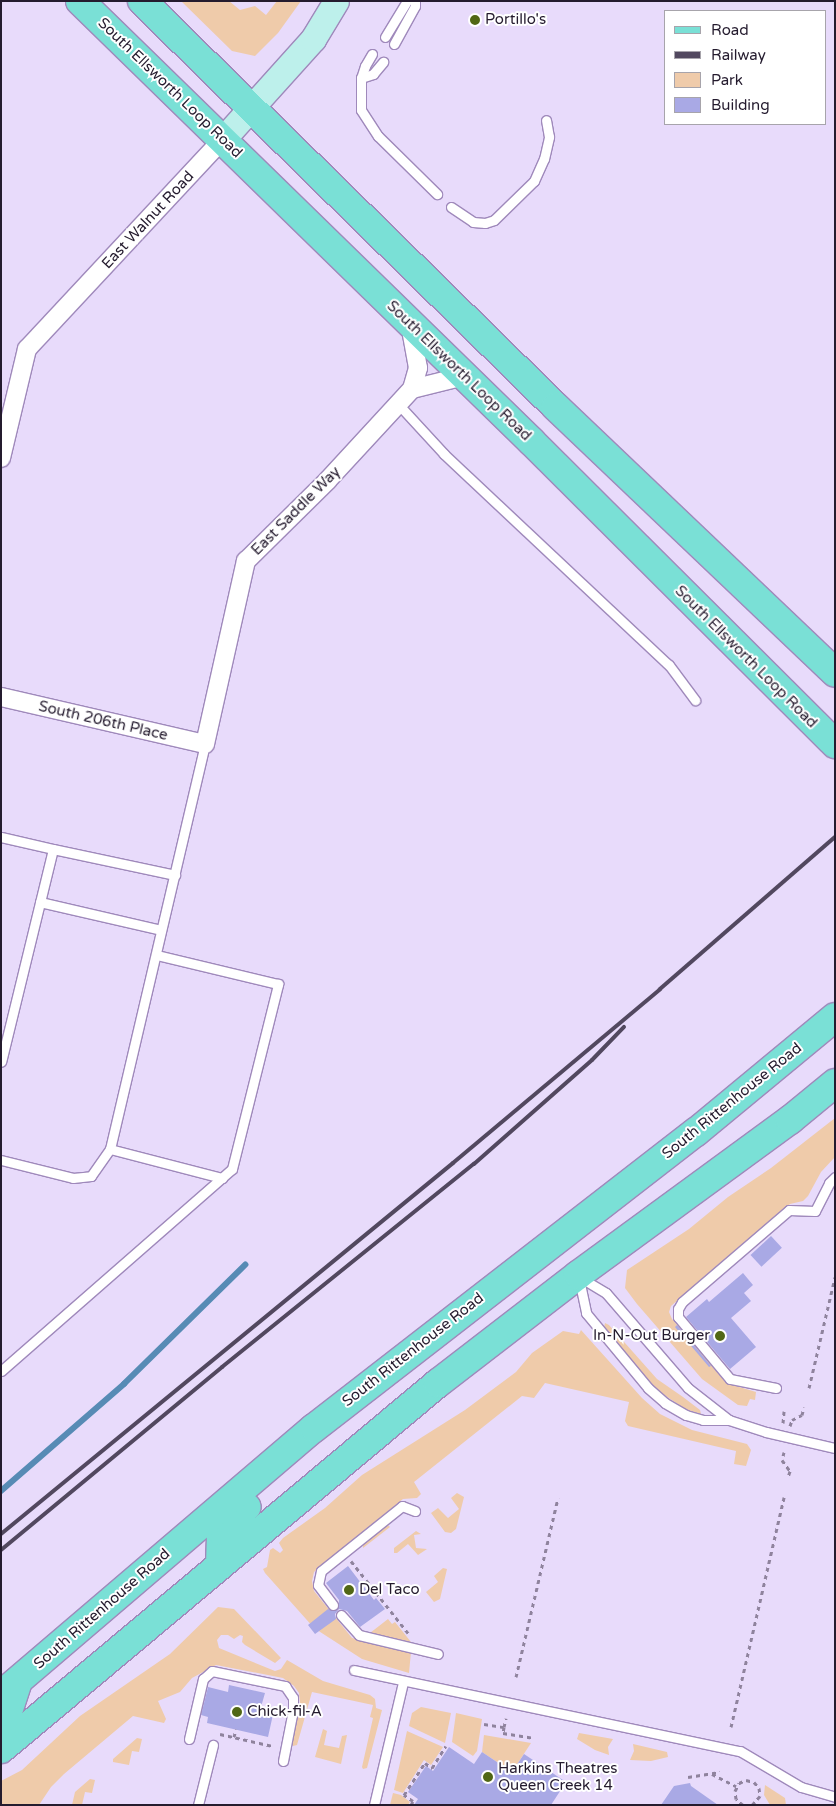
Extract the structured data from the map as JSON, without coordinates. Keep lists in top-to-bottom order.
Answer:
{
  "streets": {
    "main road": ["South Ellsworth Loop Road", "South Rittenhouse Road"],
    "street": ["East Walnut Road", "East Saddle Way", "South 206th Place"]
  },
  "crossings": [
    ["South Ellsworth Loop Road", "East Walnut Road"],
    ["South Ellsworth Loop Road", "East Saddle Way"],
    ["East Saddle Way", "South 206th Place"]
  ],
  "places": [
    "Portillo's",
    "In-N-Out Burger",
    "Del Taco",
    "Chick-fil-A",
    "Harkins Theatres Queen Creek 14"
  ],
  "legend": [
    "Road",
    "Railway",
    "Park",
    "Building"
  ]
}
